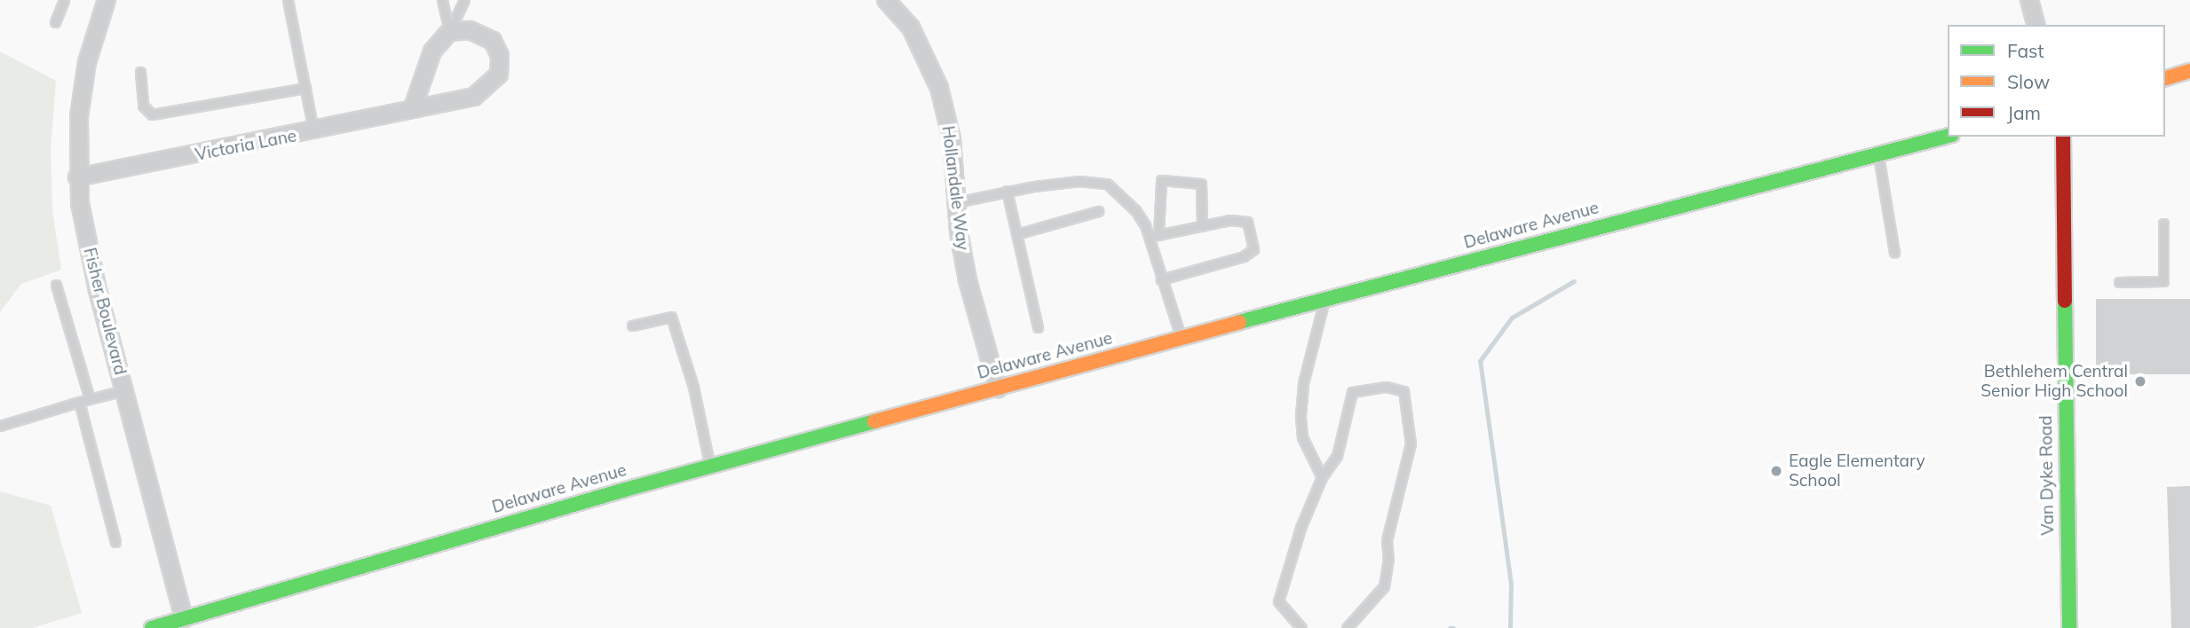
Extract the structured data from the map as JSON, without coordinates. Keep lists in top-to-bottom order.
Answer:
{
  "streets": {
    "main road": ["Delaware Avenue", "Van Dyke Road"],
    "street": ["Victoria Lane", "Hollandale Way", "Fisher Boulevard"]
  },
  "crossings": [
    ["Victoria Lane", "Fisher Boulevard"],
    ["Hollandale Way", "Delaware Avenue"],
    ["Delaware Avenue", "Fisher Boulevard"]
  ],
  "places": ["Bethlehem Central Senior High School", "Eagle Elementary School"],
  "legend": ["Fast", "Slow", "Jam"]
}
